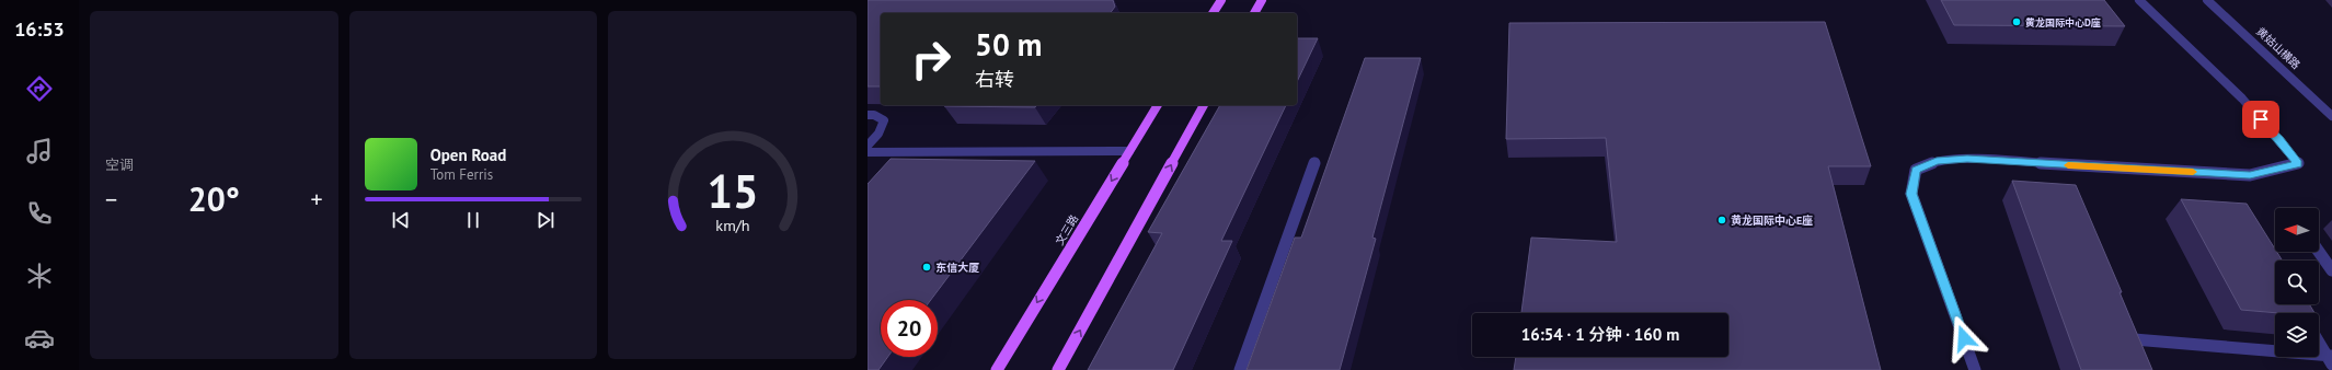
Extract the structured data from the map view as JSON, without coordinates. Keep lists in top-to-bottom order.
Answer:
{
  "streets": {
    "main road": ["文三路"],
    "street": ["黄姑山横路"]
  },
  "places": ["黄龙国际中心D座", "黄龙国际中心E座", "东信大厦"],
  "north": "left",
  "page": {
    "tabs": "16:53",
    "tile": "空调",
    "turn": ["50 m", "右转"],
    "song": ["Open Road", "Tom Ferris"],
    "heat": ["−", "20°", "+"],
    "limit": "20",
    "trip": "16:54 · 1 分钟 · 160 m",
    "gauge": ["15", "km/h"]
  }
}
